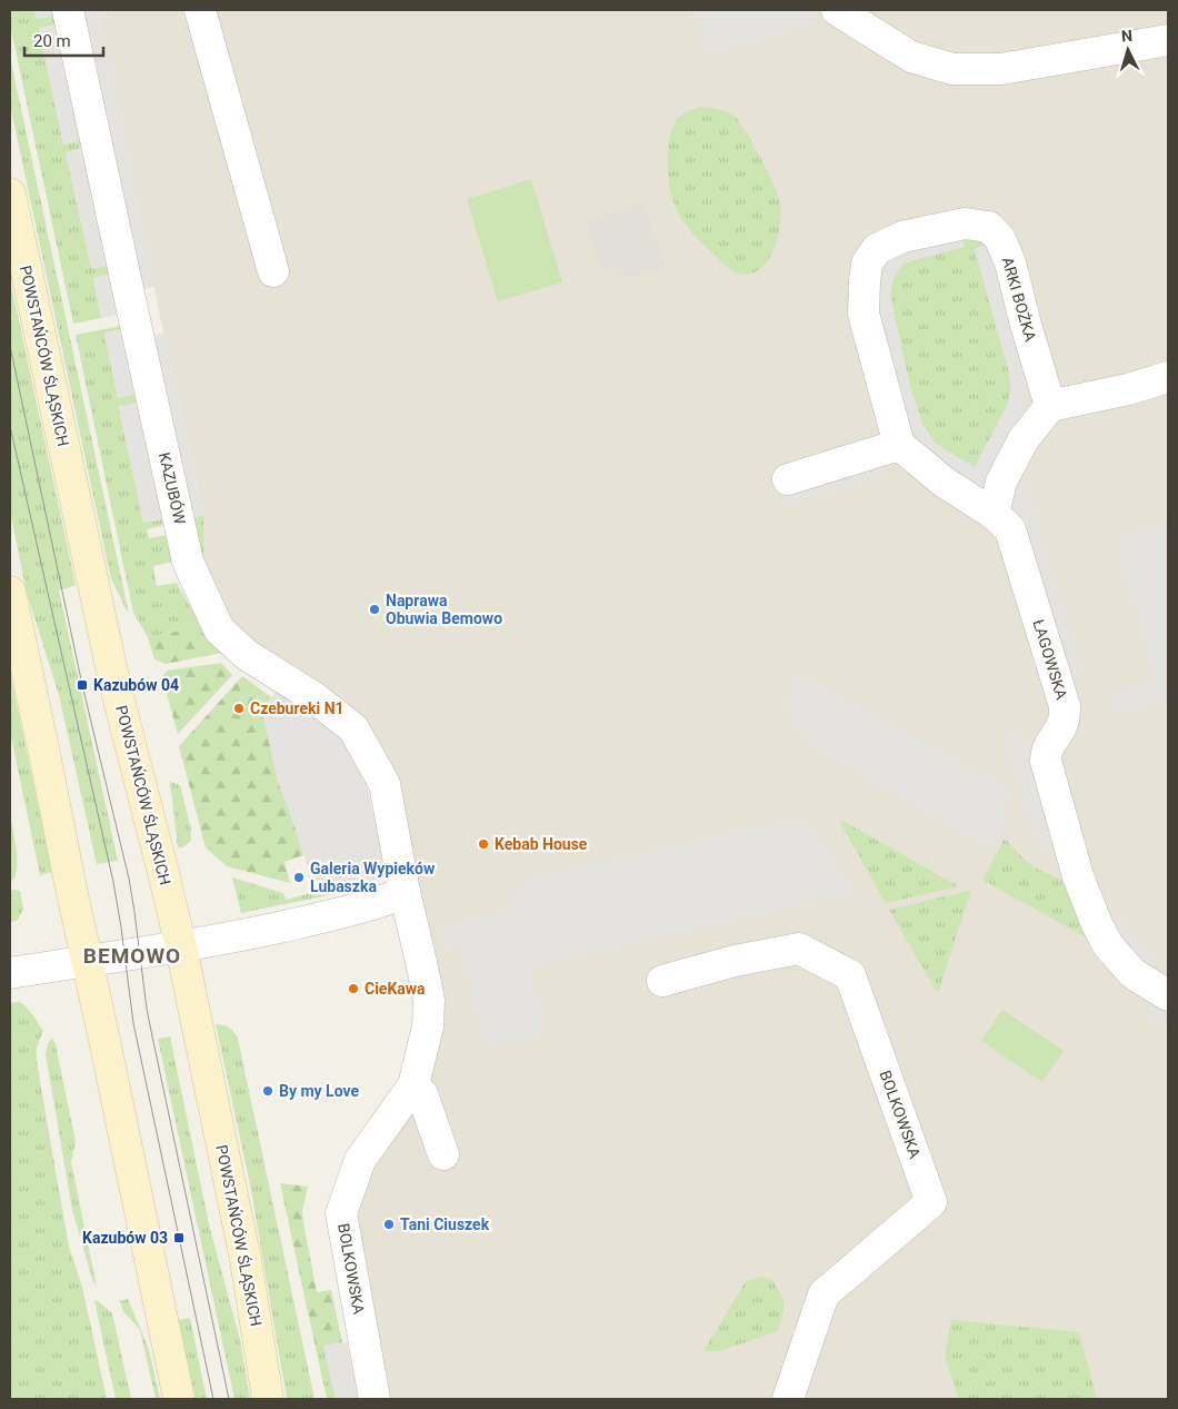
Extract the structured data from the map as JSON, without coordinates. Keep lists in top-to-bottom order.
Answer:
{
  "streets": {
    "main road": ["POWSTAŃCÓW ŚLĄSKICH"],
    "street": [
      "ARKI BOŻKA",
      "KAZUBÓW",
      "ŁAGOWSKA",
      "BOLKOWSKA"
    ]
  },
  "crossings": [
    ["KAZUBÓW", "BOLKOWSKA"]
  ],
  "districts": ["BEMOWO"],
  "places": {
    "other": [
      "Naprawa Obuwia Bemowo",
      "Czebureki N1",
      "Kebab House",
      "Galeria Wypieków Lubaszka",
      "CieKawa",
      "By my Love",
      "Tani Ciuszek"
    ],
    "transit": ["Kazubów 04", "Kazubów 03"]
  },
  "scale_bar": "20 m",
  "north": "top"
}
